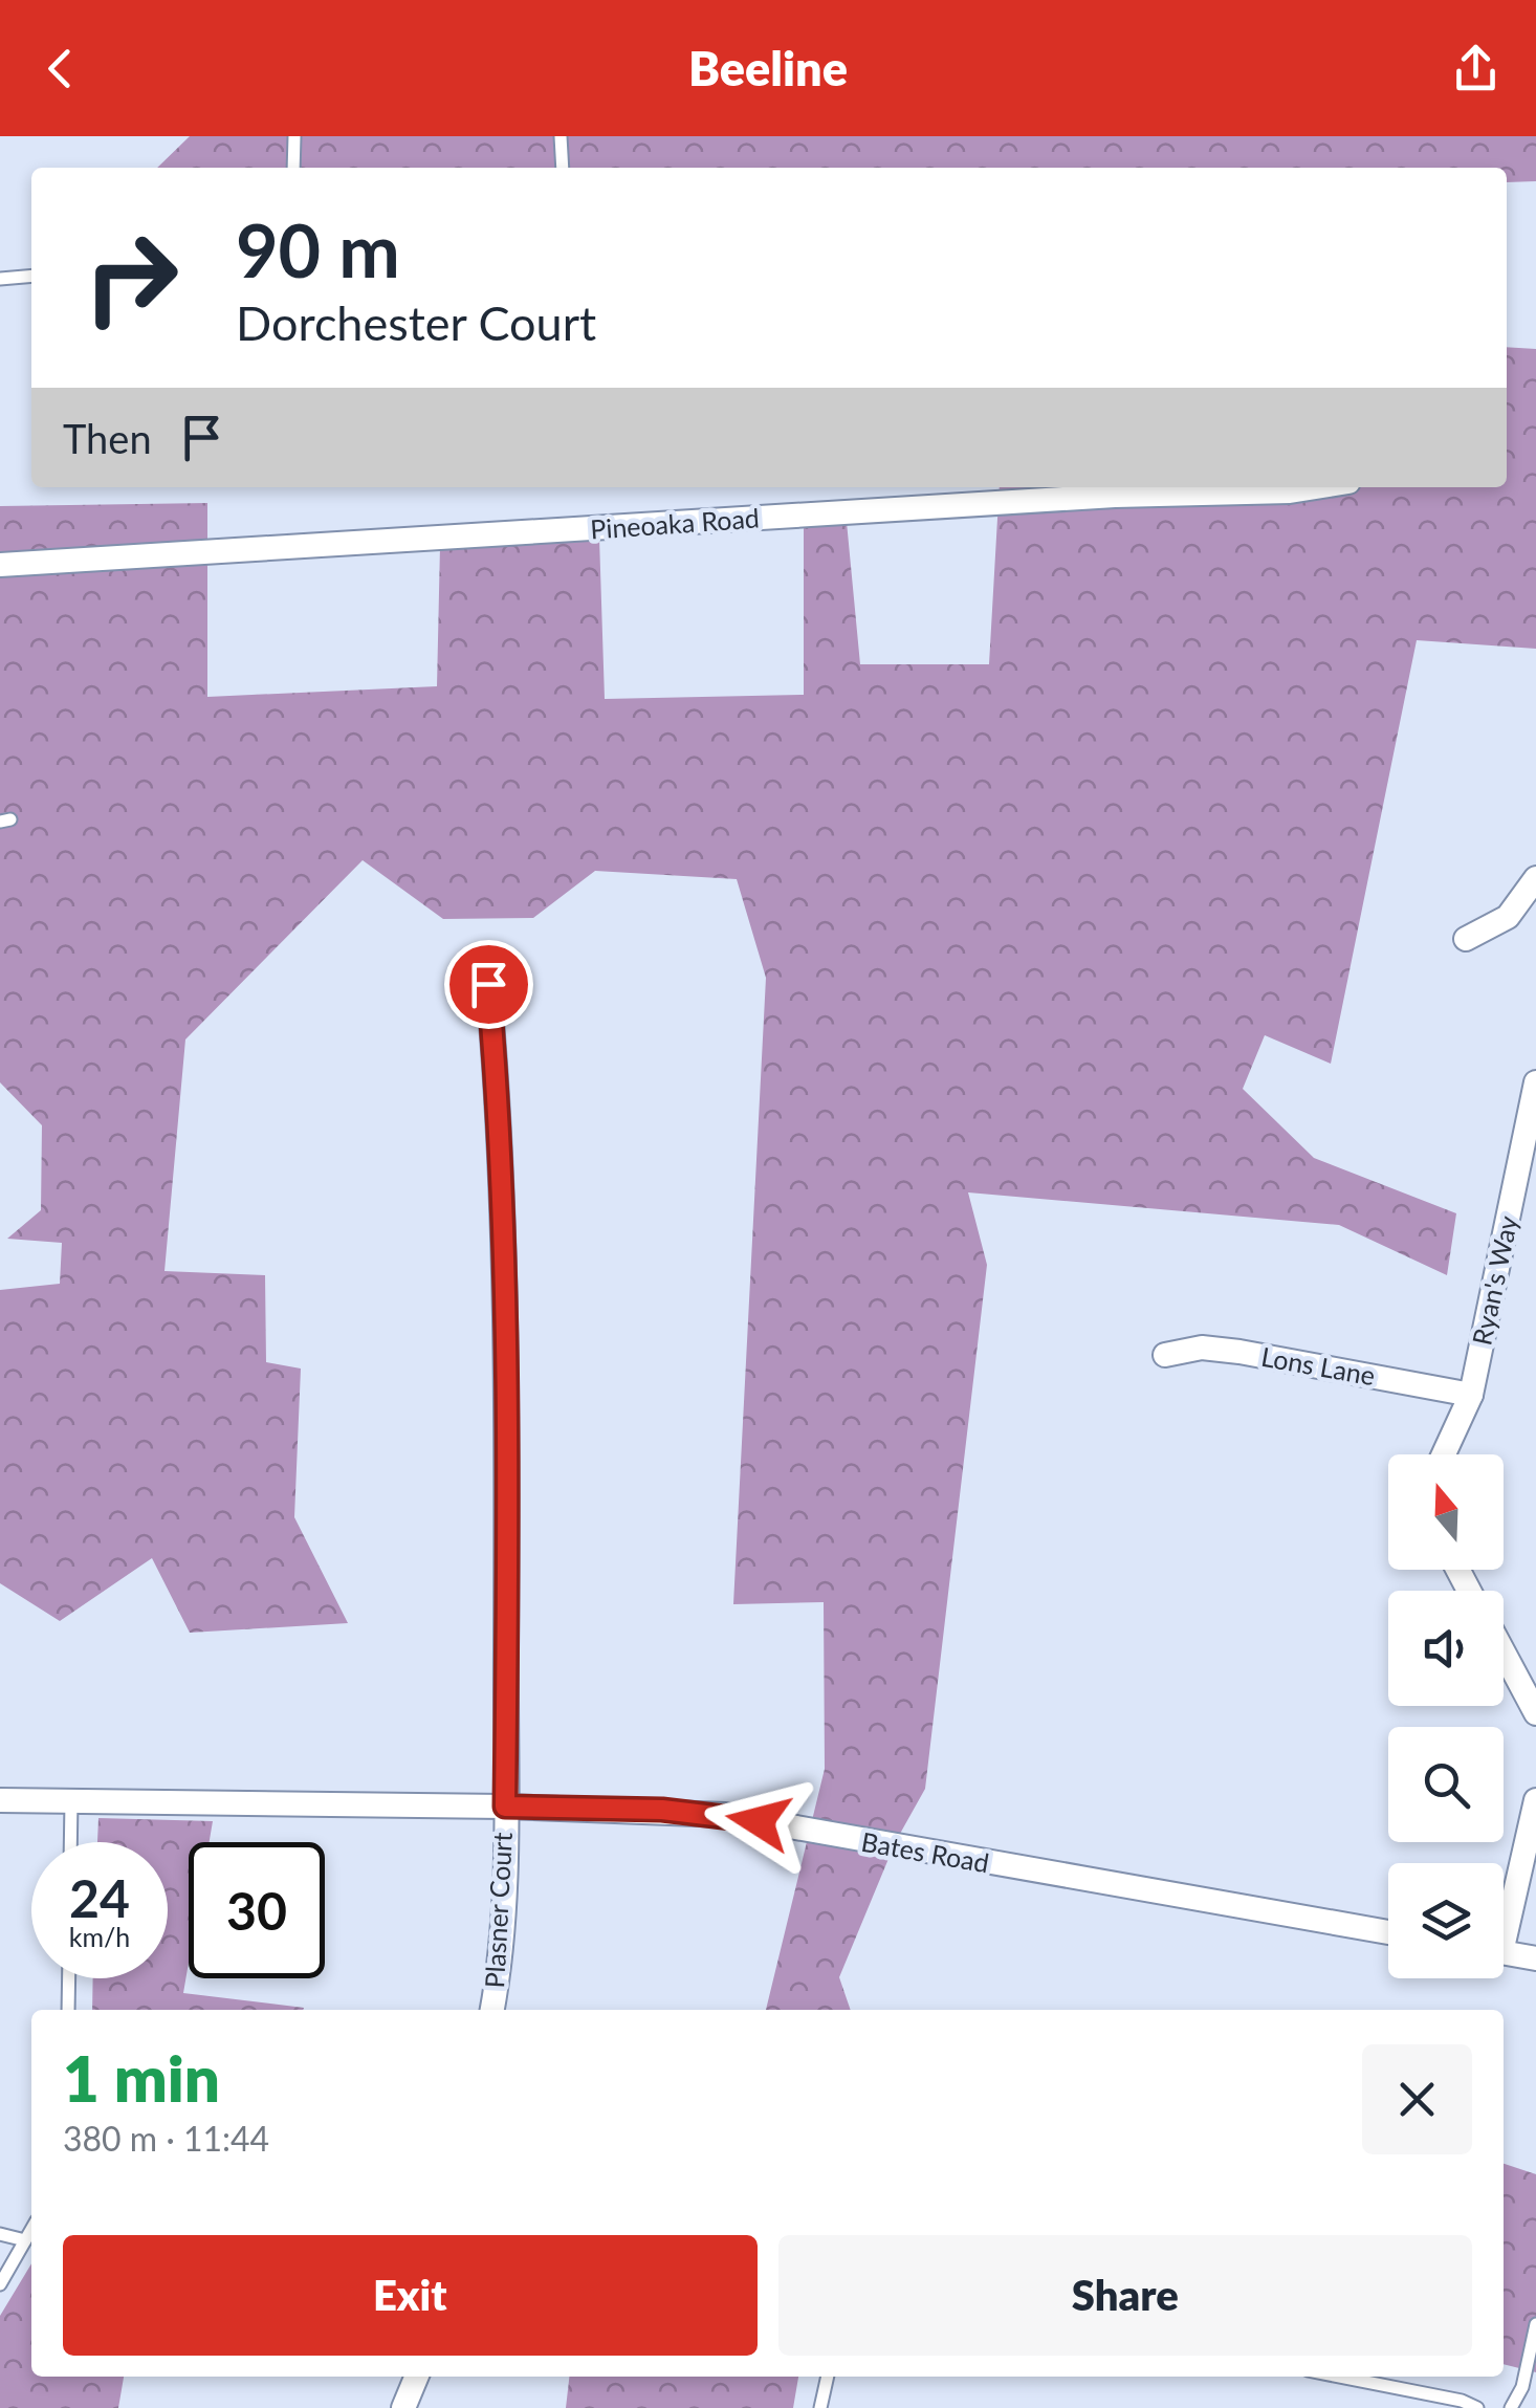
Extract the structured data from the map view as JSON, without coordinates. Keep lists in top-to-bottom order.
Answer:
{
  "streets": {
    "street": [
      "Pineoaka Road",
      "Ryan's Way",
      "Lons Lane",
      "Bates Road",
      "Plasner Court"
    ]
  },
  "crossings": [
    ["Ryan's Way", "Lons Lane"],
    ["Bates Road", "Plasner Court"]
  ],
  "north": "top",
  "page": {
    "header": "Beeline",
    "turn": ["90 m", "Dorchester Court"],
    "then": "Then",
    "speed": "24 km/h",
    "limit": "30",
    "heading": ["1 min", "380 m · 11:44"],
    "buttons": ["Exit", "Share"]
  }
}
